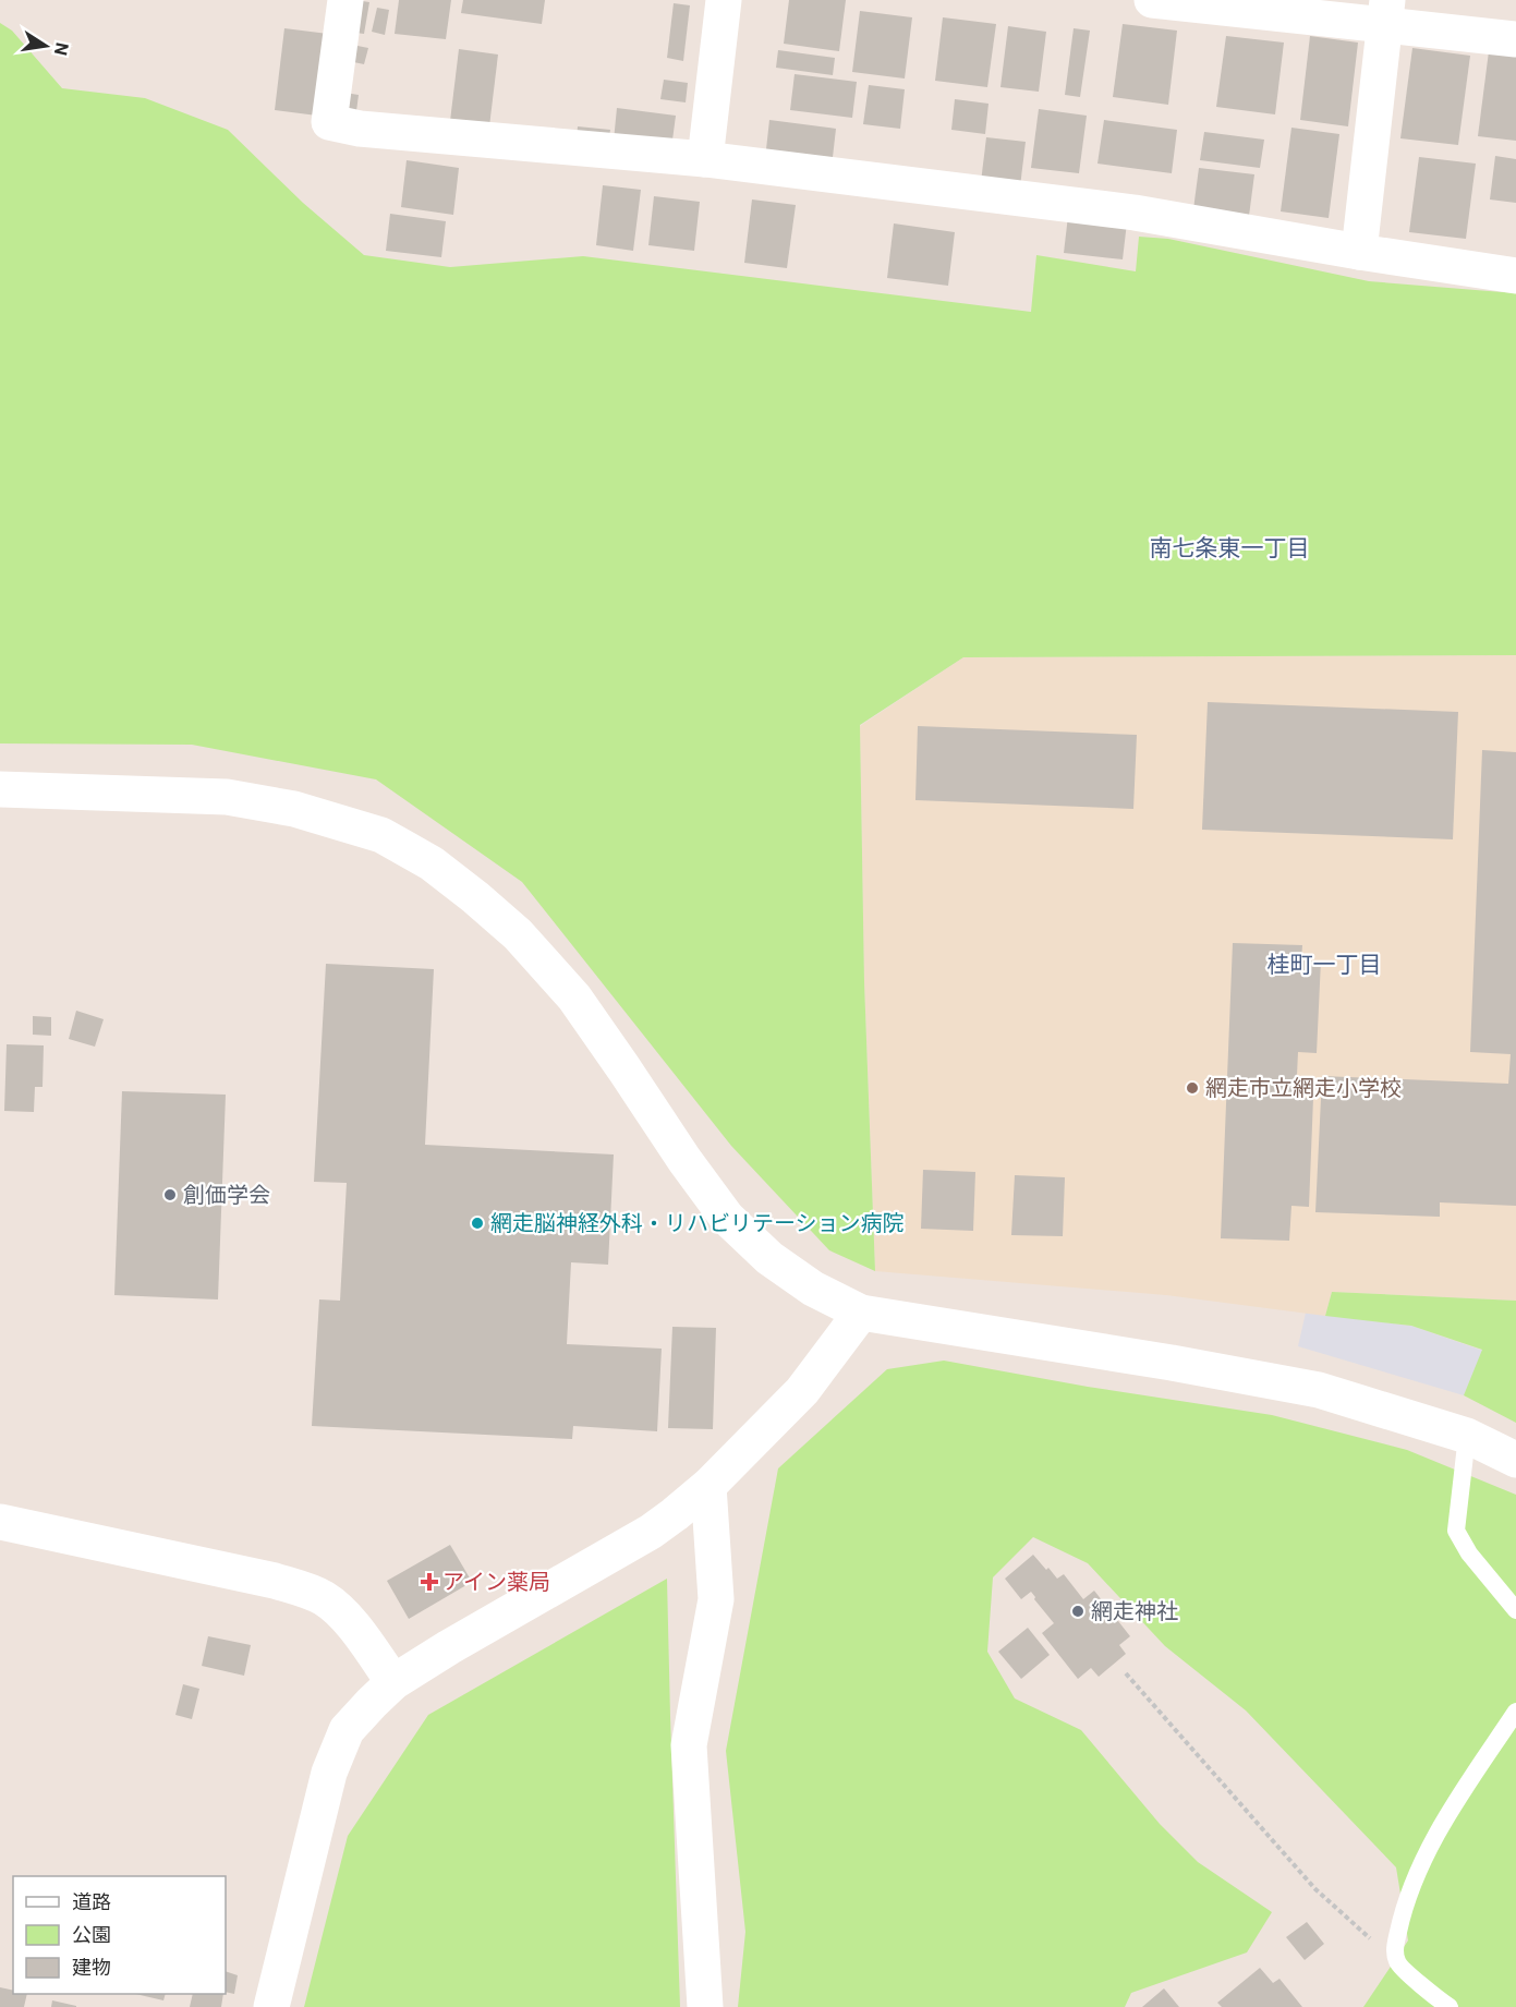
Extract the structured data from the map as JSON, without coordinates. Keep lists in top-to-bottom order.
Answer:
{
  "districts": ["南七条東一丁目", "桂町一丁目"],
  "places": {
    "other": [
      "網走市立網走小学校",
      "創価学会",
      "網走脳神経外科・リハビリテーション病院",
      "網走神社"
    ],
    "health": ["アイン薬局"]
  },
  "legend": ["道路", "公園", "建物"],
  "north": "right"
}
